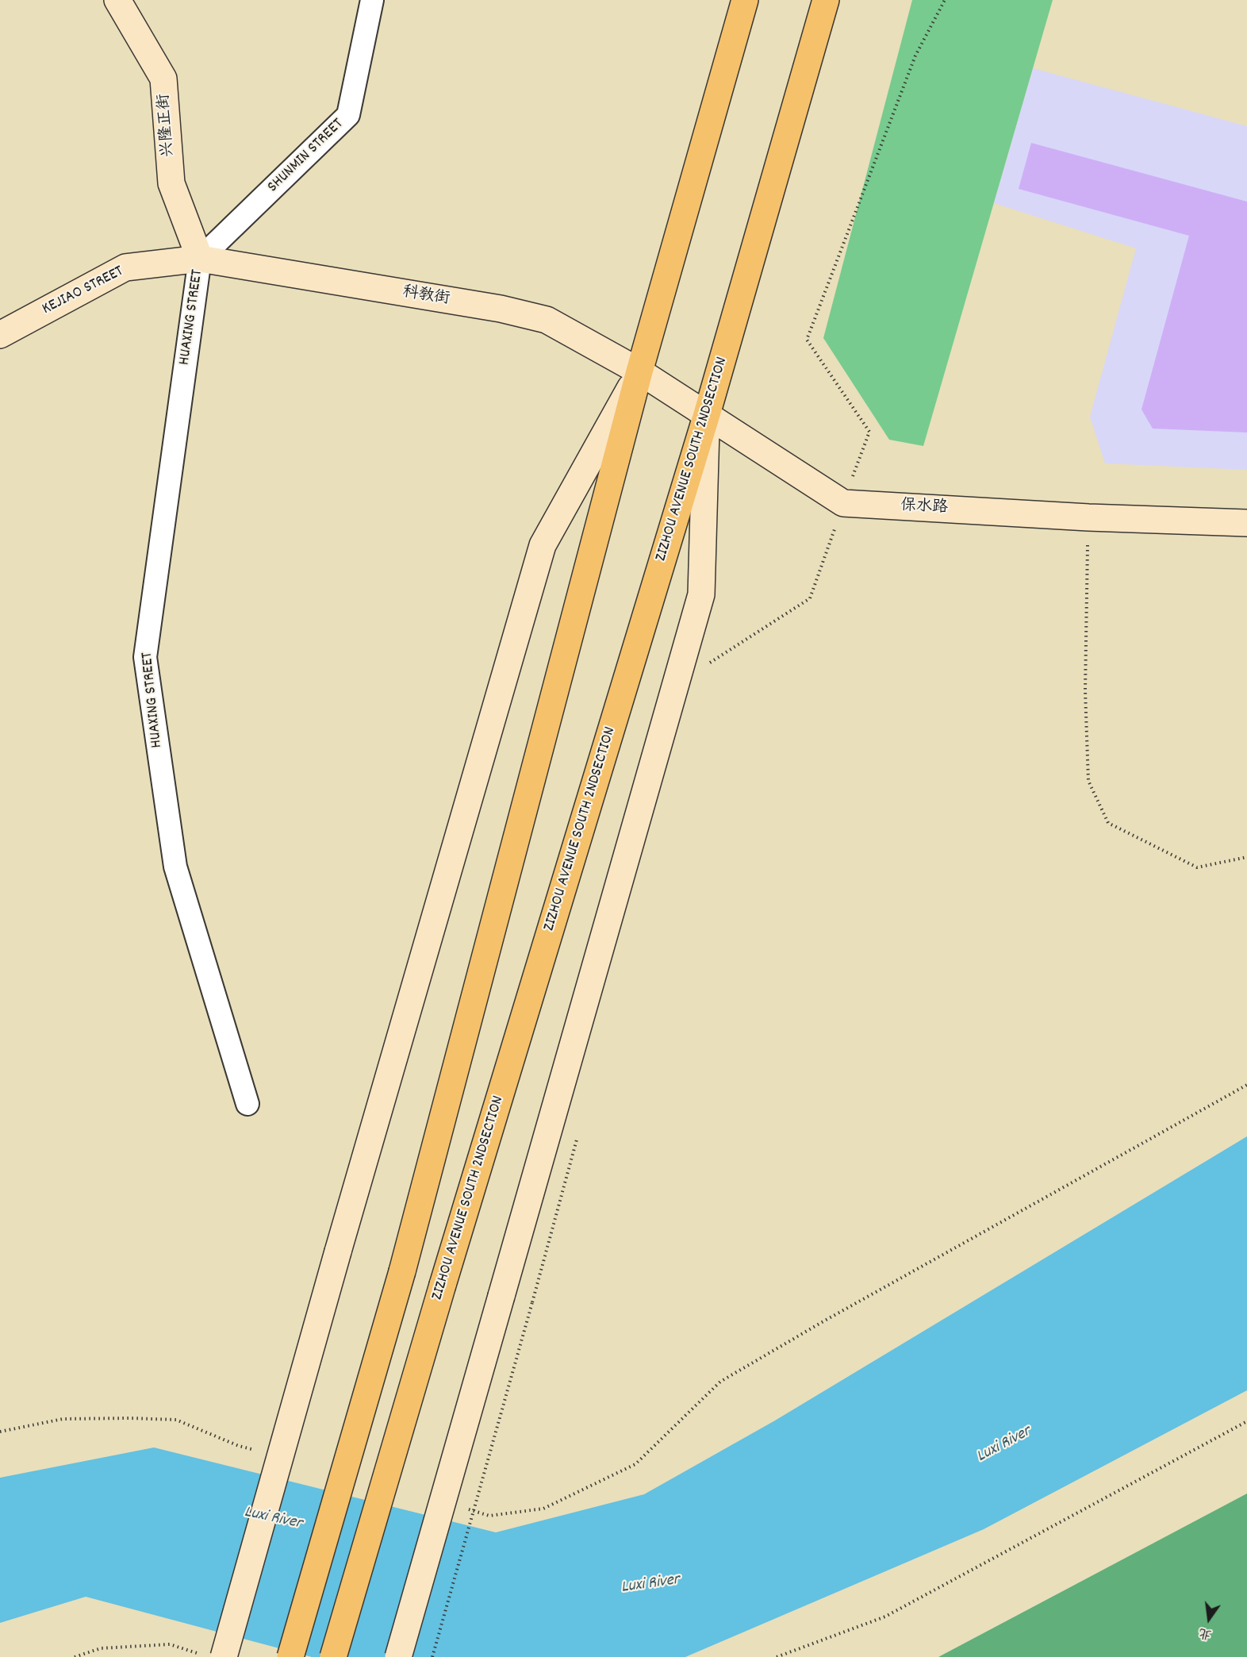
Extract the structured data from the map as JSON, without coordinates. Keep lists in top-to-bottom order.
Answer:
{
  "streets": {
    "main road": ["ZIZHOU AVENUE SOUTH 2NDSECTION"],
    "street": [
      "兴隆正街",
      "SHUNMIN STREET",
      "KEJIAO STREET",
      "科教街",
      "HUAXING STREET",
      "保水路"
    ]
  },
  "crossings": [
    ["兴隆正街", "SHUNMIN STREET"],
    ["兴隆正街", "KEJIAO STREET"],
    ["兴隆正街", "科教街"],
    ["兴隆正街", "HUAXING STREET"],
    ["SHUNMIN STREET", "KEJIAO STREET"],
    ["SHUNMIN STREET", "科教街"],
    ["SHUNMIN STREET", "HUAXING STREET"],
    ["KEJIAO STREET", "科教街"],
    ["KEJIAO STREET", "HUAXING STREET"],
    ["科教街", "HUAXING STREET"],
    ["科教街", "保水路"],
    ["ZIZHOU AVENUE SOUTH 2NDSECTION", "保水路"]
  ],
  "water": ["Luxi River"],
  "north": "bottom"
}
